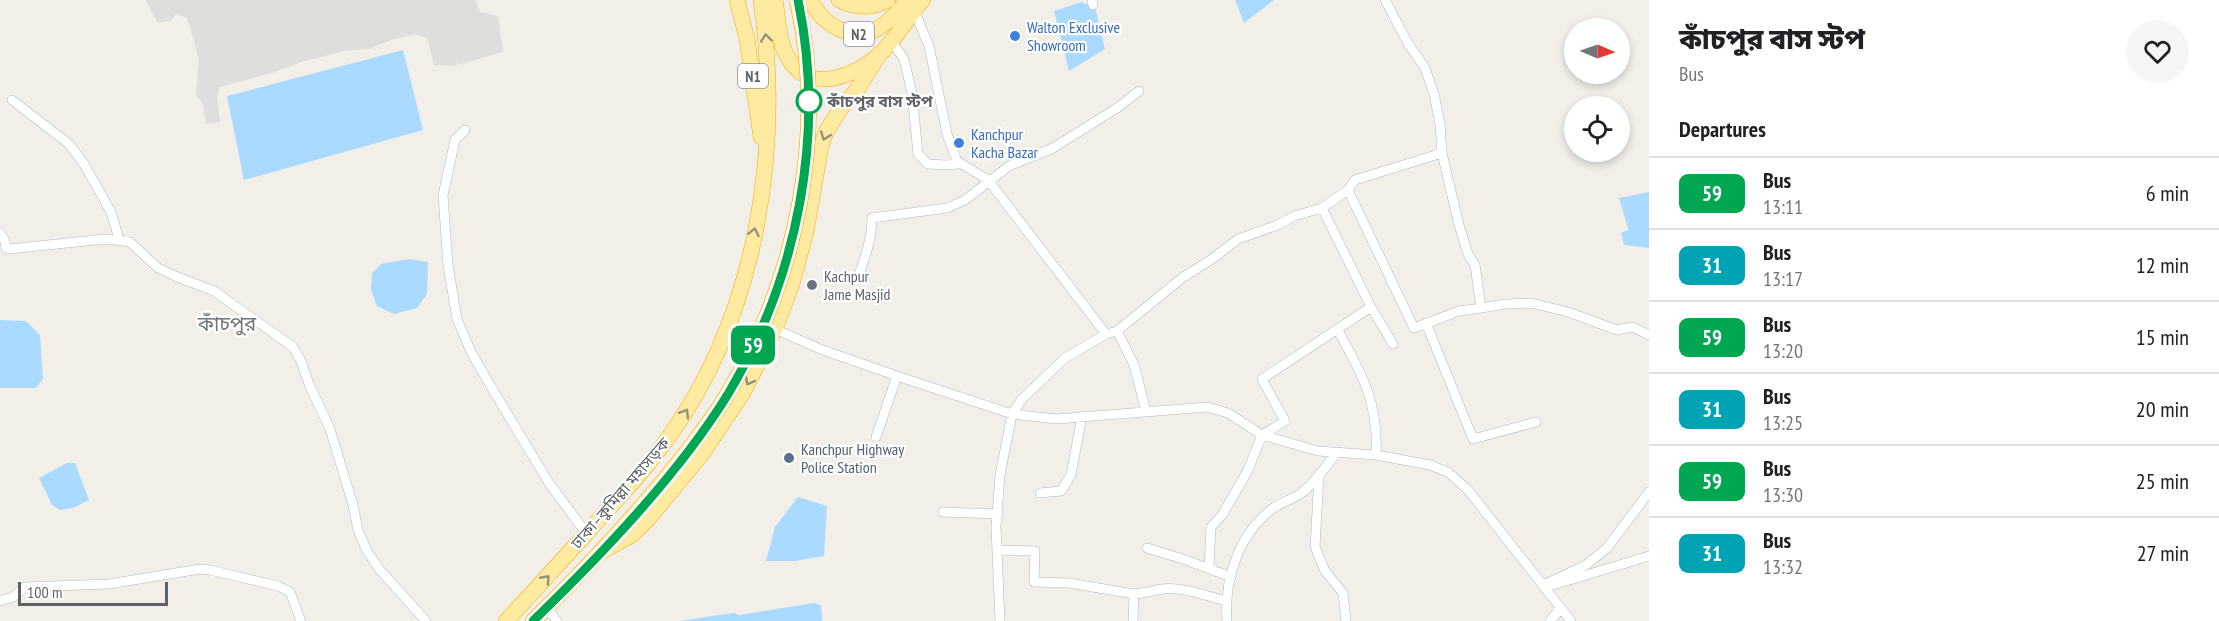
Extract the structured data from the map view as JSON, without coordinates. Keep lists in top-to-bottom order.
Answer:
{
  "streets": {
    "highway": ["N2", "N1", "ঢাকা–কুমিল্লা মহাসড়ক"]
  },
  "crossings": [
    ["N1", "ঢাকা–কুমিল্লা মহাসড়ক"]
  ],
  "districts": ["কাঁচপুর"],
  "places": [
    "Walton Exclusive Showroom",
    "কাঁচপুর বাস স্টপ",
    "Kanchpur Kacha Bazar",
    "Kachpur Jame Masjid",
    "Kanchpur Highway Police Station"
  ],
  "lines": ["bus line 59"],
  "scale_bar": "100 m",
  "north": "right",
  "page": {
    "on_map": "59",
    "heading": [
      ["কাঁচপুর বাস স্টপ", "Bus"],
      "Departures"
    ],
    "list": [
      {
        "mark": "59",
        "name": "Bus",
        "note": "13:11",
        "value": "6 min"
      },
      {
        "mark": "31",
        "name": "Bus",
        "note": "13:17",
        "value": "12 min"
      },
      {
        "mark": "59",
        "name": "Bus",
        "note": "13:20",
        "value": "15 min"
      },
      {
        "mark": "31",
        "name": "Bus",
        "note": "13:25",
        "value": "20 min"
      },
      {
        "mark": "59",
        "name": "Bus",
        "note": "13:30",
        "value": "25 min"
      },
      {
        "mark": "31",
        "name": "Bus",
        "note": "13:32",
        "value": "27 min"
      }
    ],
    "scale": "100 m"
  }
}
